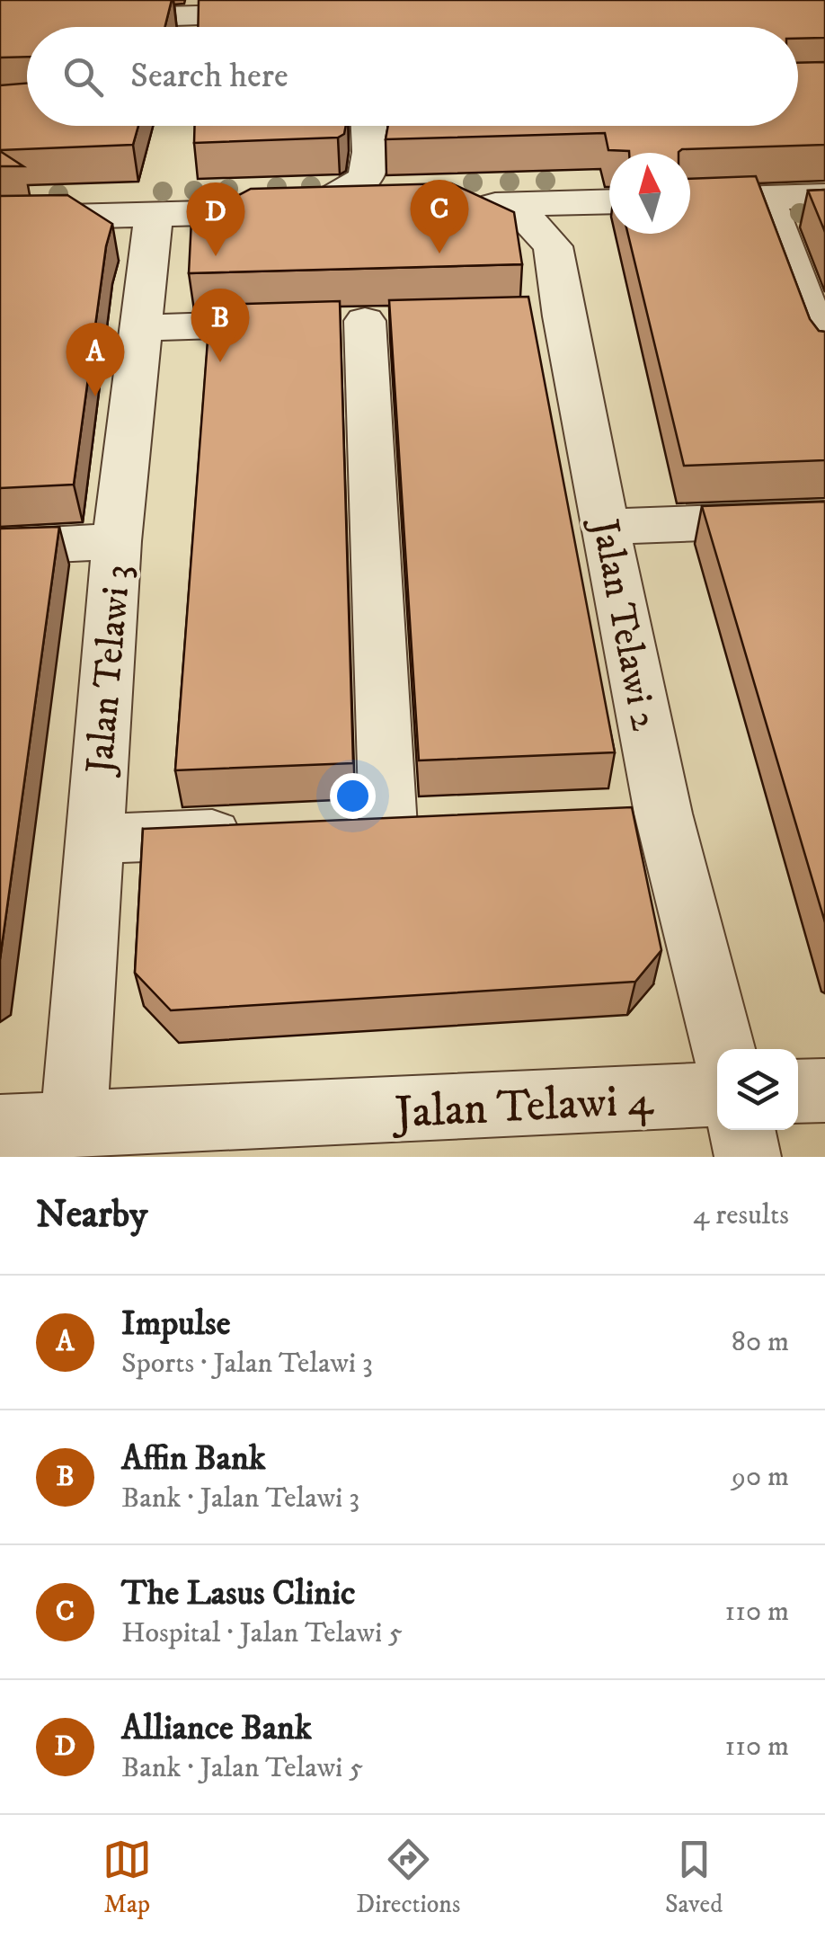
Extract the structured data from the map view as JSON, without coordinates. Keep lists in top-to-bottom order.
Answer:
{
  "streets": {
    "street": ["Jalan Telawi 2", "Jalan Telawi 3", "Jalan Telawi 4"]
  },
  "crossings": [
    ["Jalan Telawi 3", "Jalan Telawi 4"]
  ],
  "north": "top",
  "page": {
    "search": "Search here",
    "pins": [
      "C",
      "D",
      "B",
      "A"
    ],
    "heading": ["Nearby", "4 results"],
    "list": [
      {
        "mark": "A",
        "name": "Impulse",
        "note": "Sports · Jalan Telawi 3",
        "value": "80 m"
      },
      {
        "mark": "B",
        "name": "Affin Bank",
        "note": "Bank · Jalan Telawi 3",
        "value": "90 m"
      },
      {
        "mark": "C",
        "name": "The Lasus Clinic",
        "note": "Hospital · Jalan Telawi 5",
        "value": "110 m"
      },
      {
        "mark": "D",
        "name": "Alliance Bank",
        "note": "Bank · Jalan Telawi 5",
        "value": "110 m"
      }
    ],
    "nav": ["Map", "Directions", "Saved"]
  }
}
